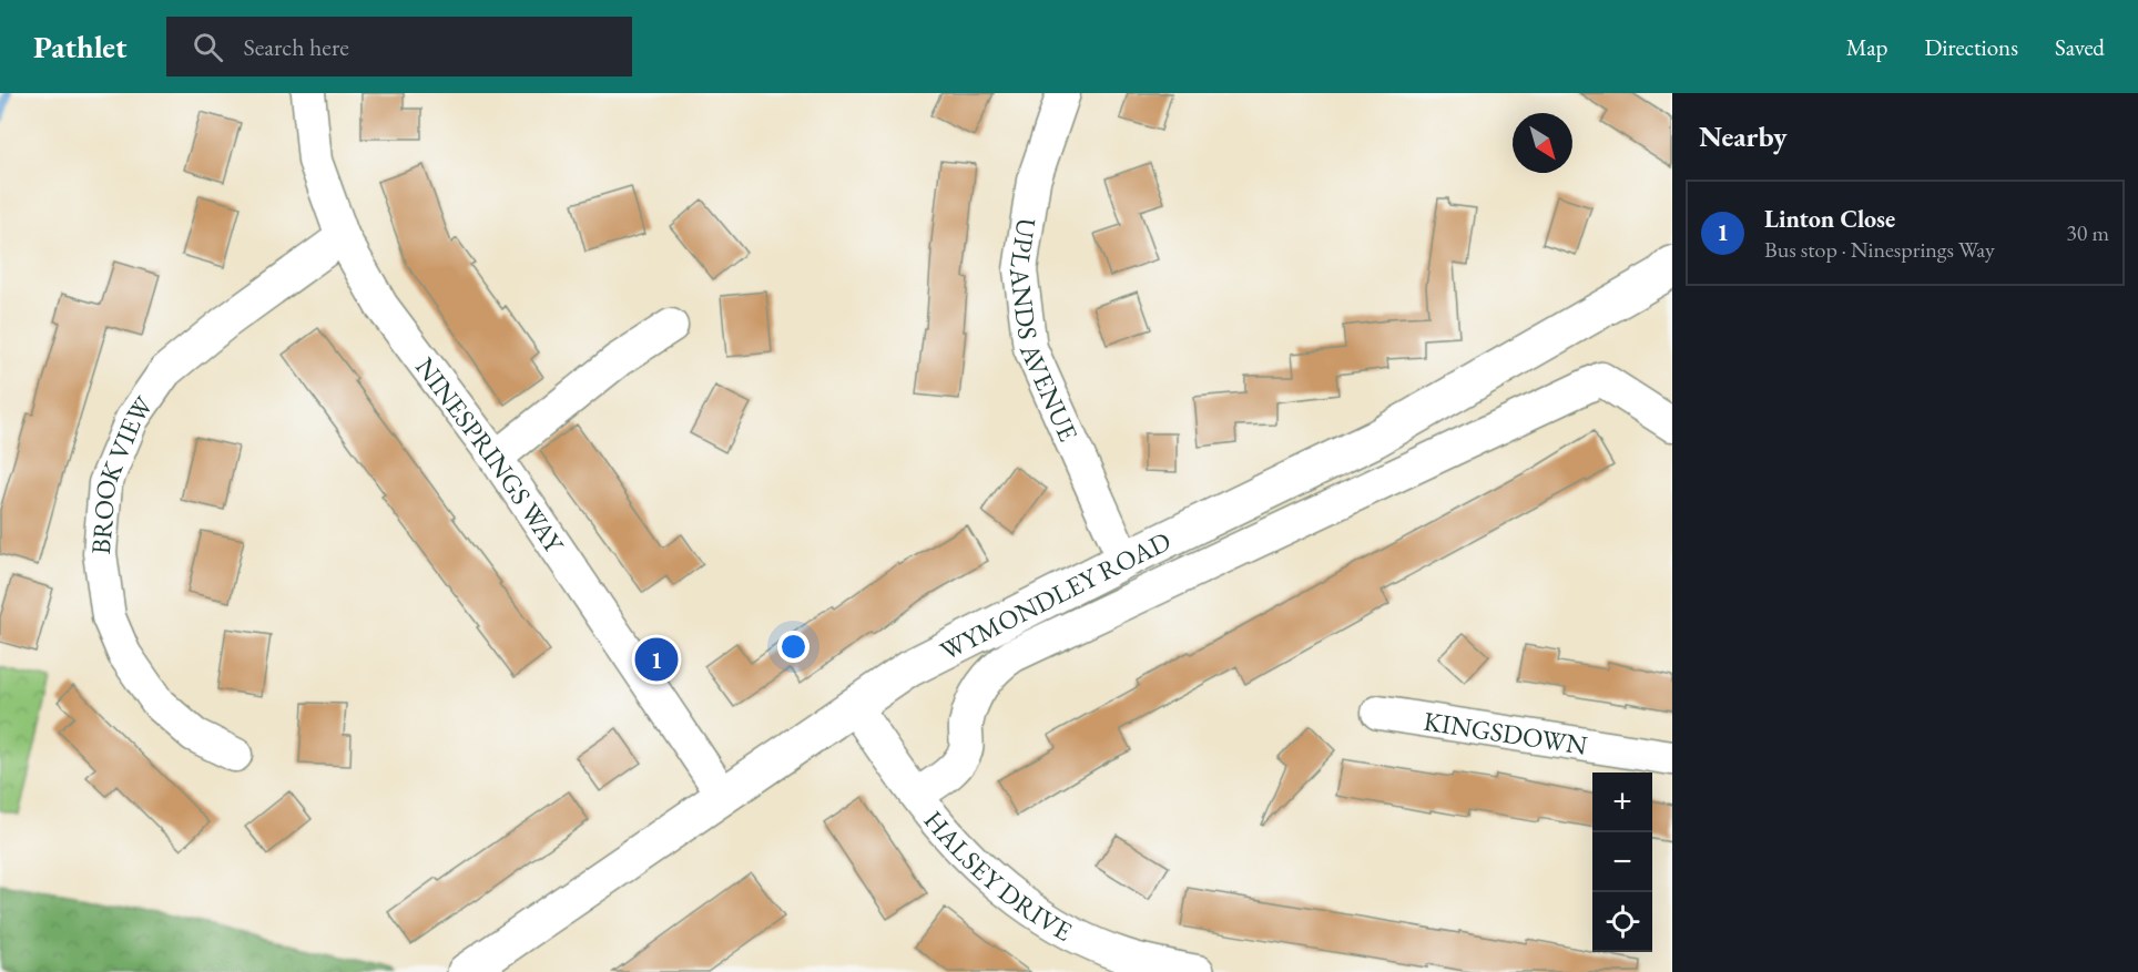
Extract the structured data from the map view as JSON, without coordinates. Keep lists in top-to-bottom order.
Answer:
{
  "streets": {
    "street": [
      "UPLANDS AVENUE",
      "NINESPRINGS WAY",
      "BROOK VIEW",
      "WYMONDLEY ROAD",
      "KINGSDOWN",
      "HALSEY DRIVE"
    ]
  },
  "crossings": [
    ["UPLANDS AVENUE", "WYMONDLEY ROAD"],
    ["NINESPRINGS WAY", "BROOK VIEW"],
    ["NINESPRINGS WAY", "WYMONDLEY ROAD"],
    ["WYMONDLEY ROAD", "HALSEY DRIVE"]
  ],
  "north": "bottom right",
  "page": {
    "header": "Pathlet",
    "search": "Search here",
    "nav": ["Map", "Directions", "Saved"],
    "heading": "Nearby",
    "list": [
      {
        "mark": "1",
        "name": "Linton Close",
        "note": "Bus stop · Ninesprings Way",
        "value": "30 m"
      }
    ],
    "pins": "1",
    "map_buttons": ["+", "−"]
  }
}
